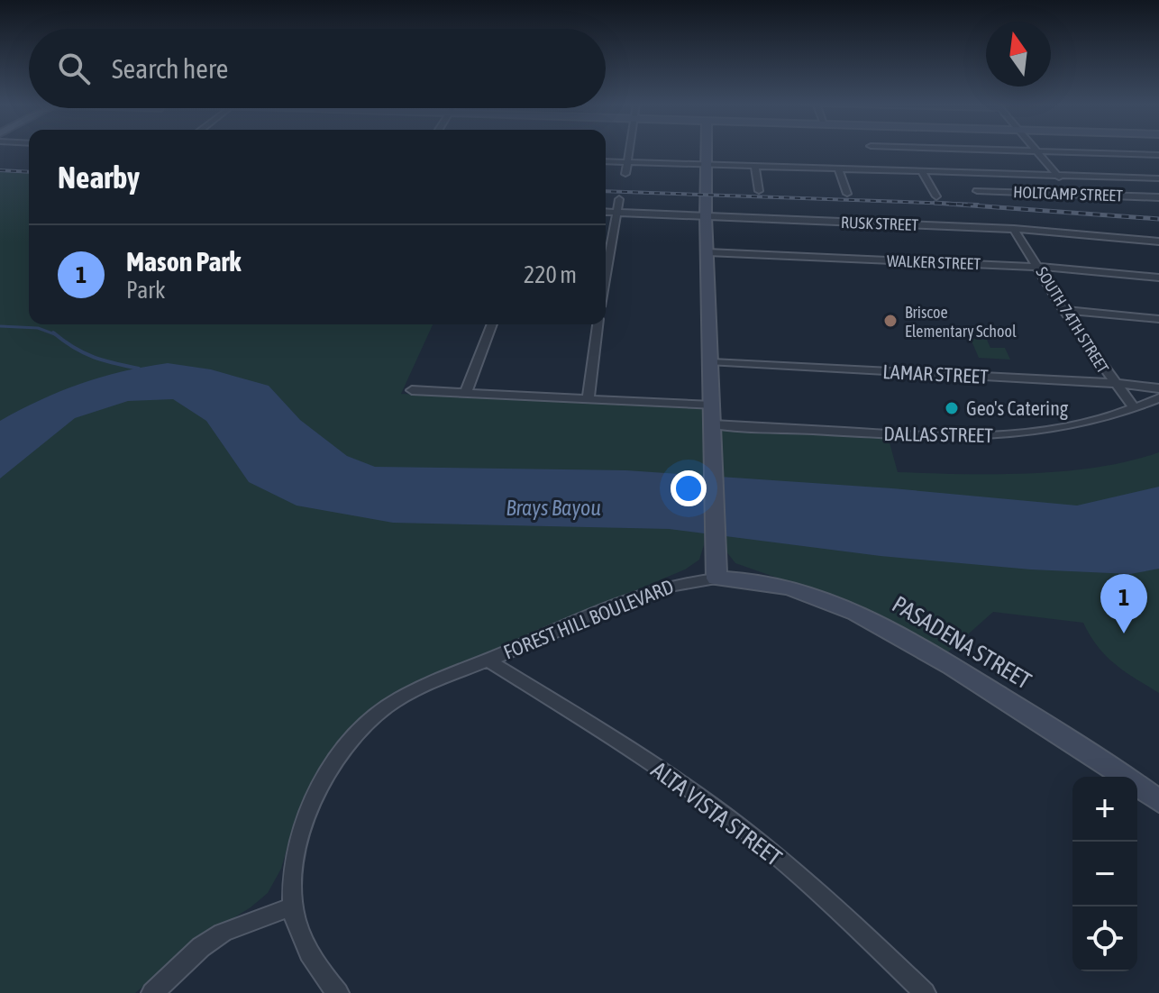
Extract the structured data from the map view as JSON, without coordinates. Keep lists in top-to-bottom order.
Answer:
{
  "streets": {
    "main road": ["PASADENA STREET"],
    "street": [
      "HOLTCAMP STREET",
      "RUSK STREET",
      "WALKER STREET",
      "SOUTH 74TH STREET",
      "LAMAR STREET",
      "DALLAS STREET",
      "FOREST HILL BOULEVARD",
      "ALTA VISTA STREET"
    ]
  },
  "crossings": [
    ["RUSK STREET", "SOUTH 74TH STREET"],
    ["WALKER STREET", "SOUTH 74TH STREET"],
    ["SOUTH 74TH STREET", "LAMAR STREET"],
    ["SOUTH 74TH STREET", "DALLAS STREET"],
    ["FOREST HILL BOULEVARD", "PASADENA STREET"],
    ["FOREST HILL BOULEVARD", "ALTA VISTA STREET"]
  ],
  "water": ["Brays Bayou"],
  "places": ["Briscoe Elementary School", "Geo's Catering"],
  "north": "top",
  "page": {
    "search": "Search here",
    "heading": "Nearby",
    "list": [
      {
        "mark": "1",
        "name": "Mason Park",
        "note": "Park",
        "value": "220 m"
      }
    ],
    "pins": "1",
    "map_buttons": ["+", "−"]
  }
}
